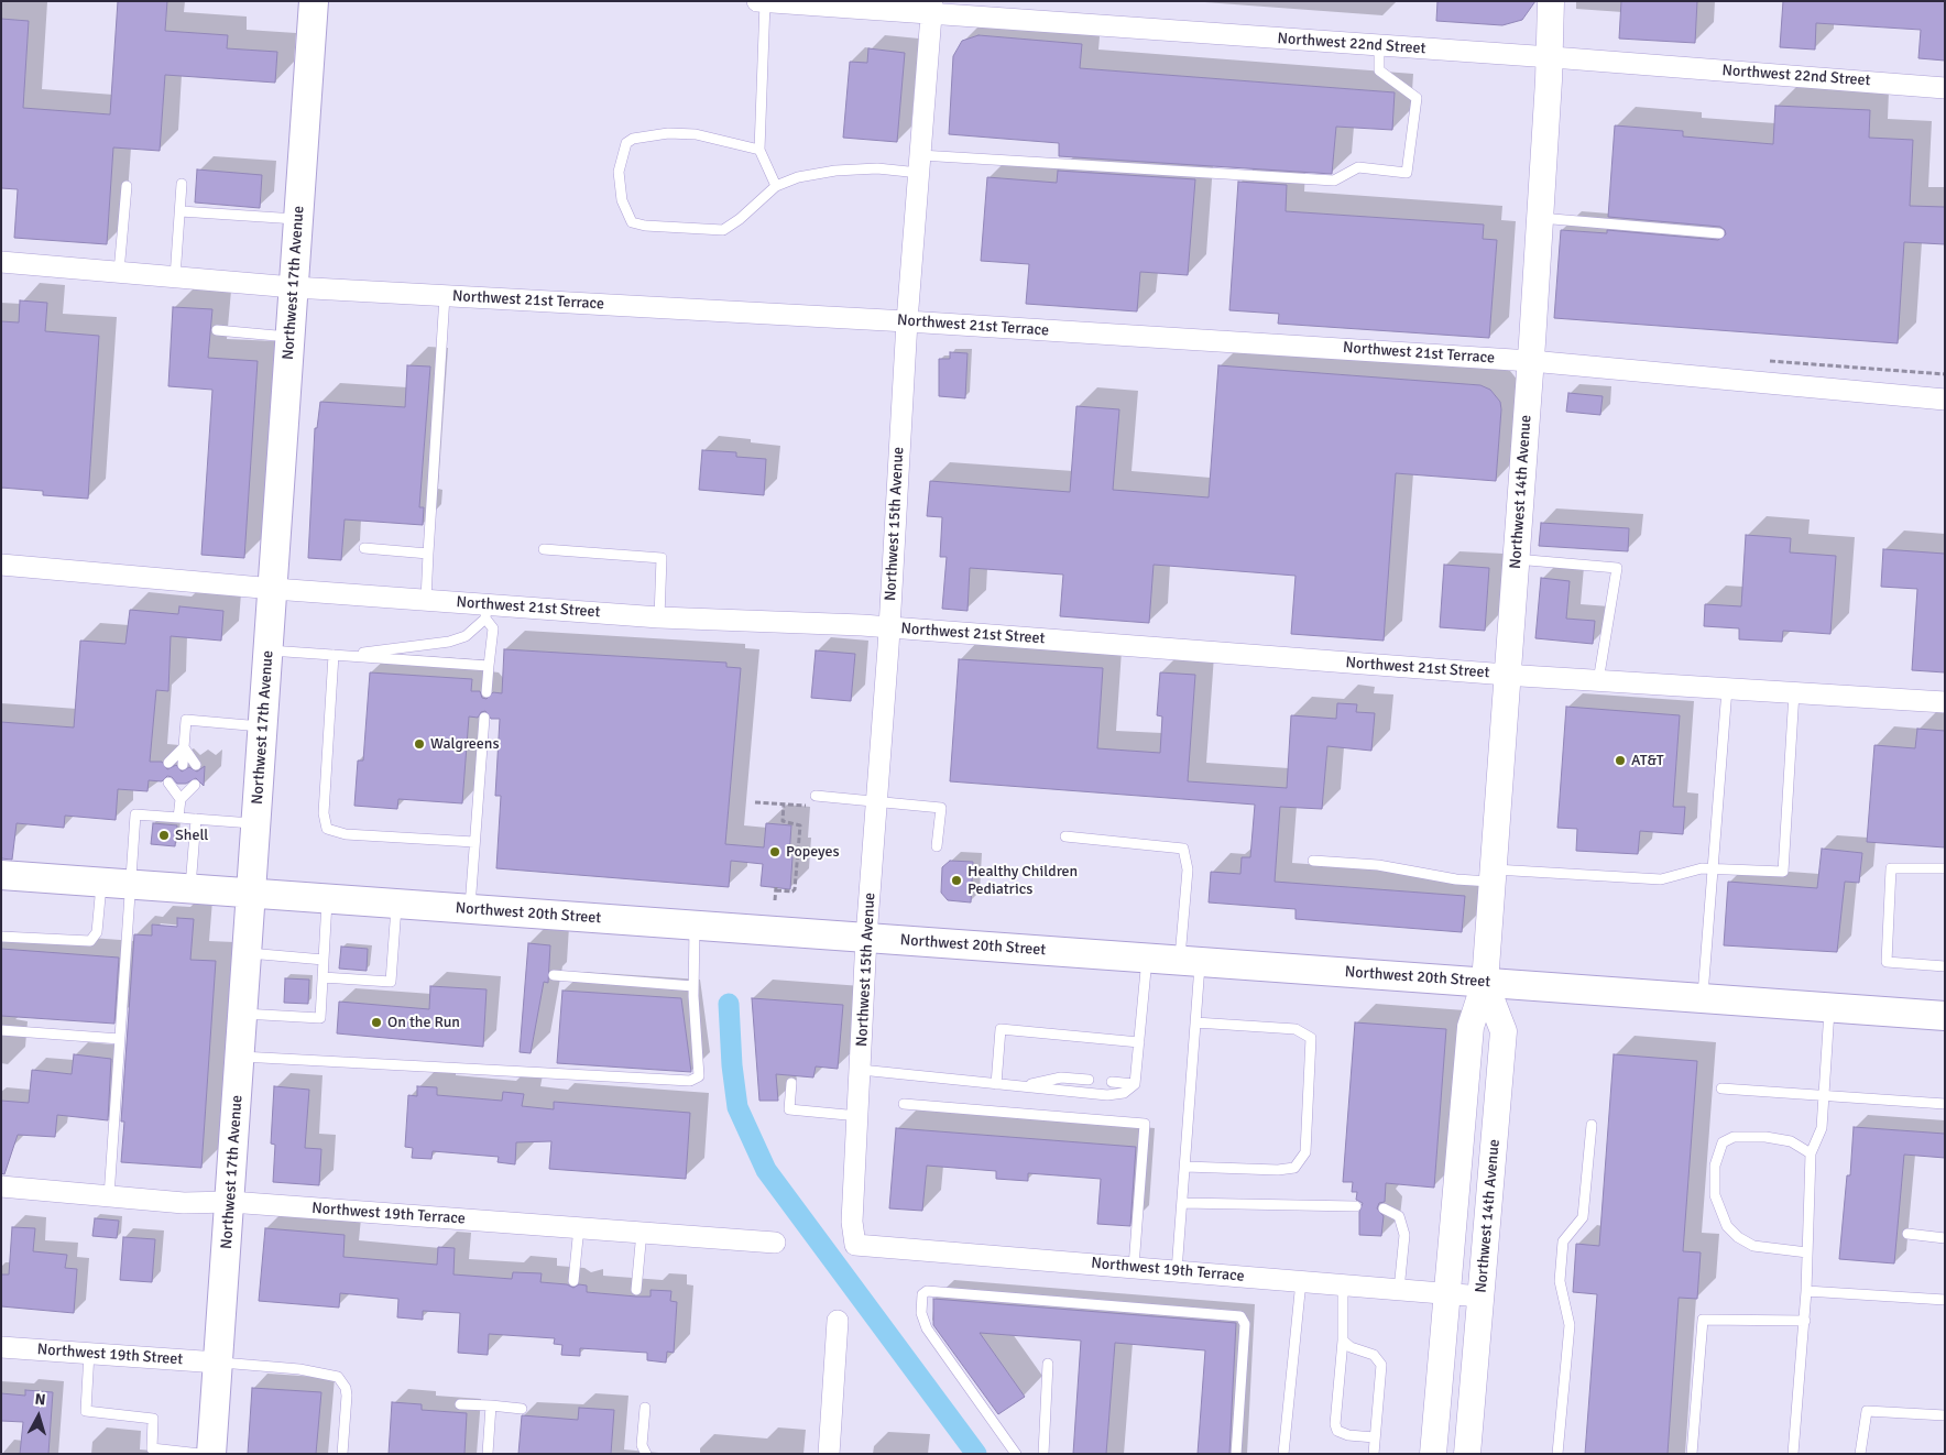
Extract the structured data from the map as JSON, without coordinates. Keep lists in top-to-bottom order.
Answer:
{
  "streets": {
    "main road": ["Northwest 17th Avenue", "Northwest 20th Street"],
    "street": [
      "Northwest 22nd Street",
      "Northwest 21st Terrace",
      "Northwest 14th Avenue",
      "Northwest 15th Avenue",
      "Northwest 21st Street",
      "Northwest 19th Terrace",
      "Northwest 19th Street"
    ]
  },
  "crossings": [
    ["Northwest 22nd Street", "Northwest 14th Avenue"],
    ["Northwest 22nd Street", "Northwest 15th Avenue"],
    ["Northwest 17th Avenue", "Northwest 21st Terrace"],
    ["Northwest 17th Avenue", "Northwest 21st Street"],
    ["Northwest 17th Avenue", "Northwest 20th Street"],
    ["Northwest 17th Avenue", "Northwest 19th Terrace"],
    ["Northwest 17th Avenue", "Northwest 19th Street"],
    ["Northwest 21st Terrace", "Northwest 14th Avenue"],
    ["Northwest 21st Terrace", "Northwest 15th Avenue"],
    ["Northwest 14th Avenue", "Northwest 21st Street"],
    ["Northwest 14th Avenue", "Northwest 20th Street"],
    ["Northwest 14th Avenue", "Northwest 19th Terrace"],
    ["Northwest 15th Avenue", "Northwest 21st Street"],
    ["Northwest 15th Avenue", "Northwest 20th Street"],
    ["Northwest 15th Avenue", "Northwest 19th Terrace"]
  ],
  "places": [
    "Walgreens",
    "AT&T",
    "Shell",
    "Popeyes",
    "Healthy Children Pediatrics",
    "On the Run"
  ],
  "north": "top"
}
